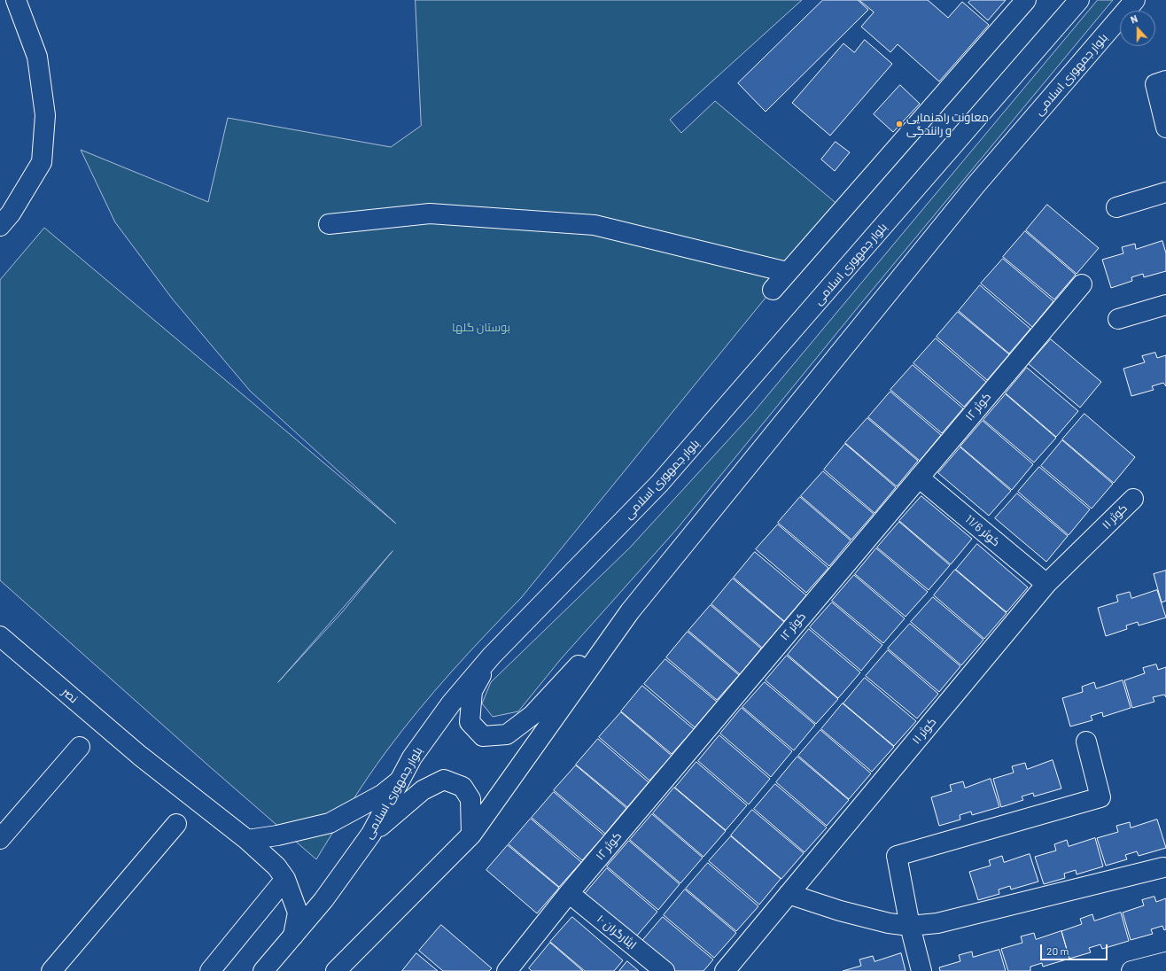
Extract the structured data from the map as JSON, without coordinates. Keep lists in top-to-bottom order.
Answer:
{
  "streets": {
    "street": [
      "بلوار جمهوری اسلامی",
      "کوثر ۱۲",
      "کوثر ۱۱",
      "کوثر 11/6",
      "نصر",
      "ایثارگران ۱۰"
    ]
  },
  "crossings": [
    ["بلوار جمهوری اسلامی", "نصر"],
    ["کوثر ۱۲", "کوثر 11/6"],
    ["کوثر ۱۲", "ایثارگران ۱۰"],
    ["کوثر ۱۱", "کوثر 11/6"]
  ],
  "parks": ["بوستان گلها"],
  "places": ["معاونت راهنمایی و رانندگی"],
  "scale_bar": "20 m",
  "north": "top"
}
